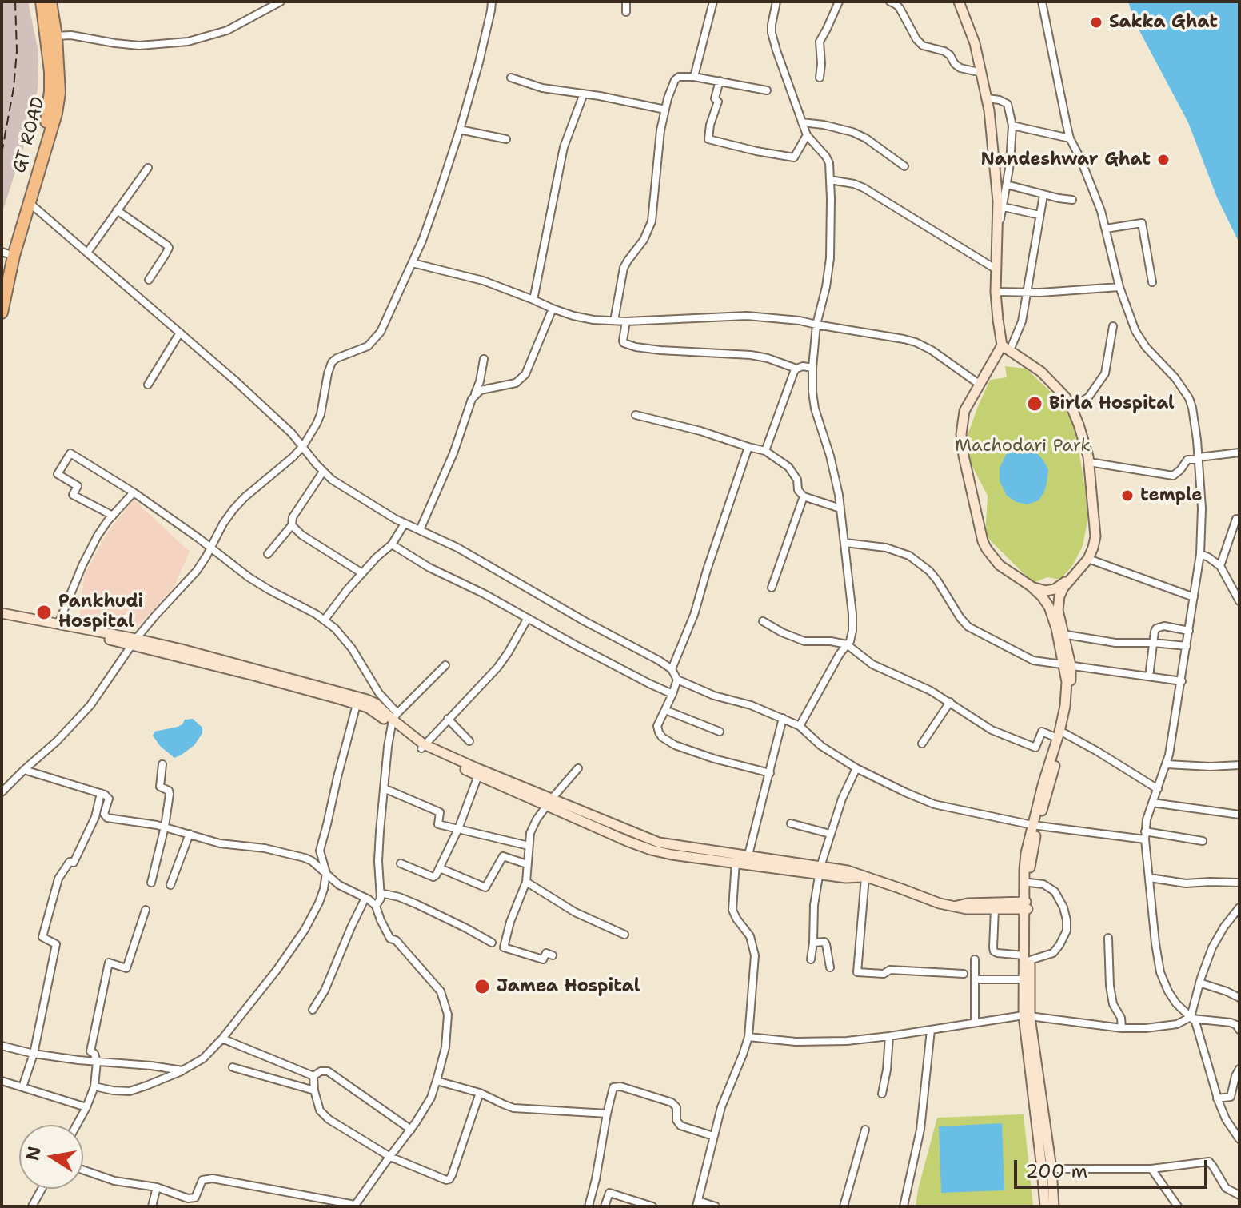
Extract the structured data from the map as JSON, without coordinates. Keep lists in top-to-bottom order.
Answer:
{
  "streets": {
    "highway": ["GT ROAD"]
  },
  "parks": ["Machodari Park"],
  "places": [
    "Sakka Ghat",
    "Nandeshwar Ghat",
    "Birla Hospital",
    "temple",
    "Pankhudi Hospital",
    "Jamea Hospital"
  ],
  "scale_bar": "200 m",
  "north": "left"
}
